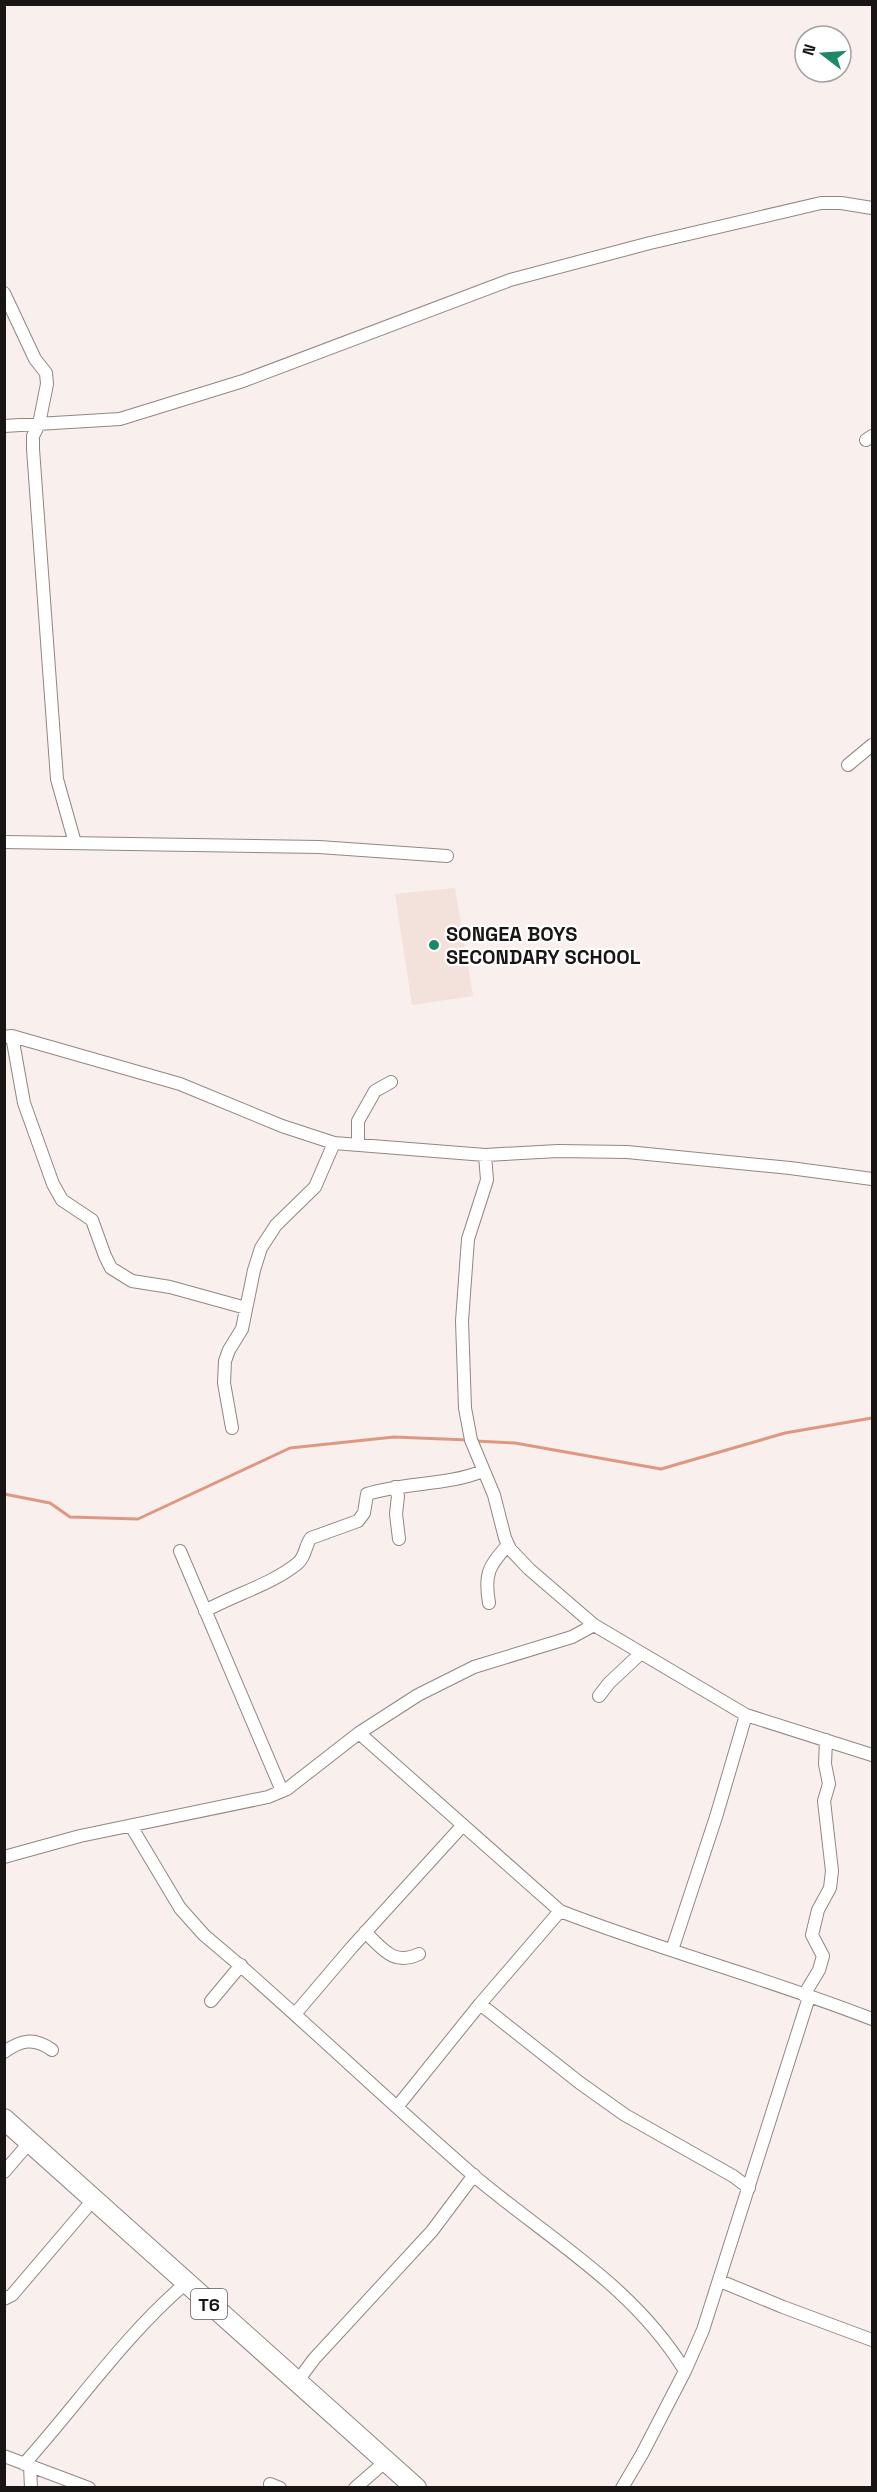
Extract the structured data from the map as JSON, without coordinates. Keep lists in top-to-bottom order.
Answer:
{
  "streets": {
    "highway": ["T6"]
  },
  "places": ["SONGEA BOYS SECONDARY SCHOOL"],
  "north": "left"
}
